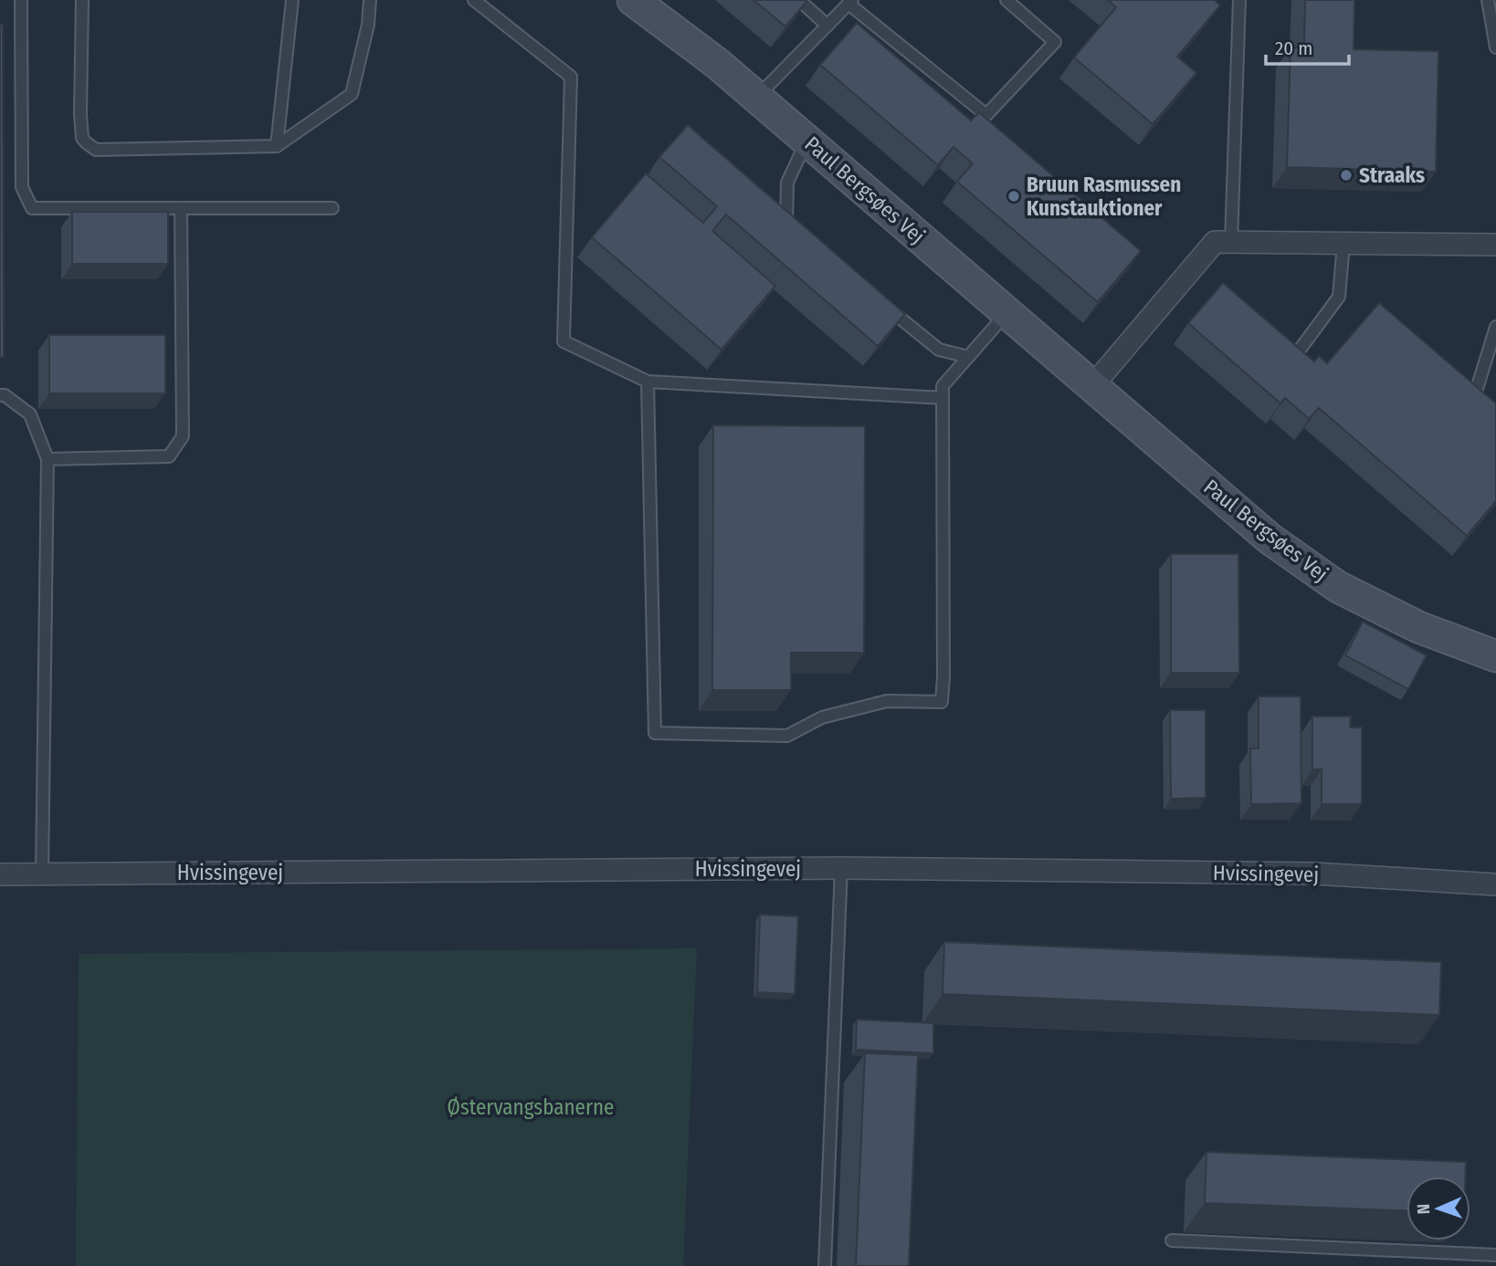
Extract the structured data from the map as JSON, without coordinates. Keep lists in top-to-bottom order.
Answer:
{
  "streets": {
    "street": ["Paul Bergsøes Vej", "Hvissingevej"]
  },
  "parks": ["Østervangsbanerne"],
  "places": ["Straaks", "Bruun Rasmussen Kunstauktioner"],
  "scale_bar": "20 m",
  "north": "left"
}
